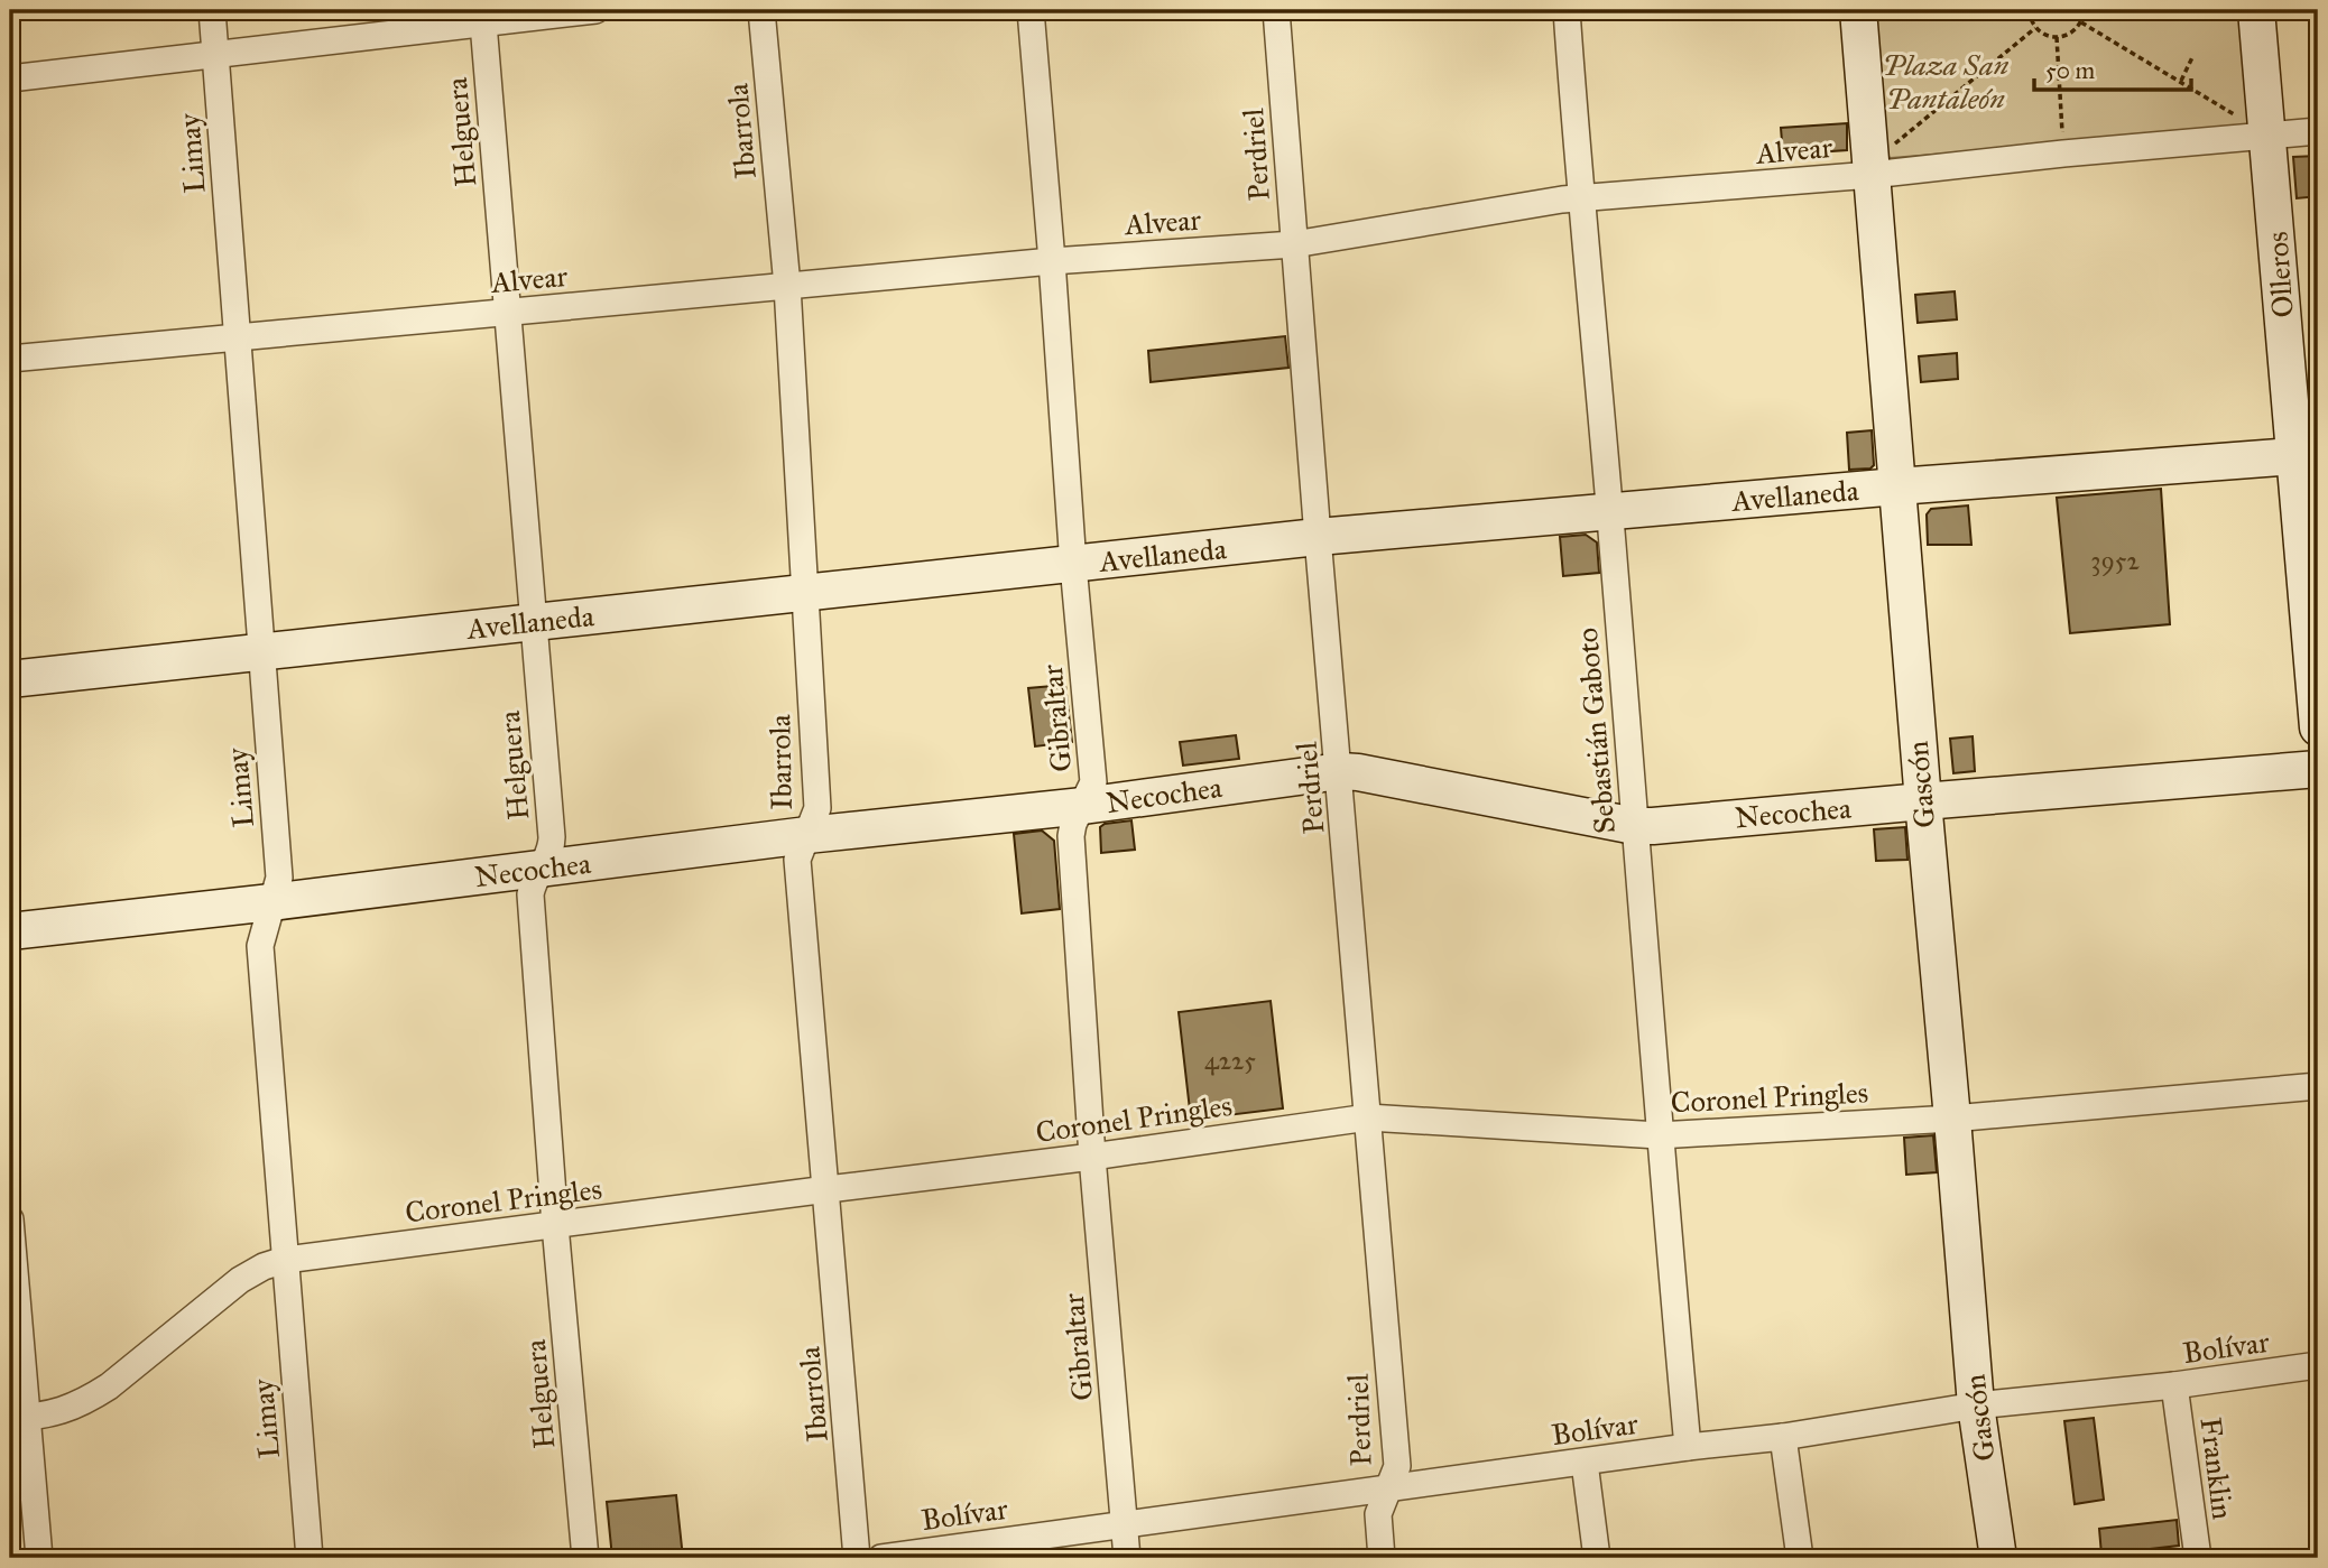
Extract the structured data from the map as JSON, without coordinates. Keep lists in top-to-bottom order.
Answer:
{
  "streets": {
    "street": [
      "Ibarrola",
      "Helguera",
      "Alvear",
      "Limay",
      "Perdriel",
      "Olleros",
      "Avellaneda",
      "Gibraltar",
      "Sebastián Gaboto",
      "Gascón",
      "Necochea",
      "Coronel Pringles",
      "Bolívar",
      "Franklin"
    ]
  },
  "crossings": [
    ["Ibarrola", "Alvear"],
    ["Ibarrola", "Avellaneda"],
    ["Ibarrola", "Necochea"],
    ["Ibarrola", "Coronel Pringles"],
    ["Helguera", "Alvear"],
    ["Helguera", "Avellaneda"],
    ["Helguera", "Necochea"],
    ["Helguera", "Coronel Pringles"],
    ["Alvear", "Limay"],
    ["Alvear", "Perdriel"],
    ["Alvear", "Olleros"],
    ["Alvear", "Gibraltar"],
    ["Alvear", "Sebastián Gaboto"],
    ["Alvear", "Gascón"],
    ["Limay", "Avellaneda"],
    ["Limay", "Necochea"],
    ["Limay", "Coronel Pringles"],
    ["Perdriel", "Avellaneda"],
    ["Perdriel", "Necochea"],
    ["Perdriel", "Coronel Pringles"],
    ["Perdriel", "Bolívar"],
    ["Olleros", "Avellaneda"],
    ["Avellaneda", "Gibraltar"],
    ["Avellaneda", "Sebastián Gaboto"],
    ["Avellaneda", "Gascón"],
    ["Gibraltar", "Necochea"],
    ["Gibraltar", "Coronel Pringles"],
    ["Gibraltar", "Bolívar"],
    ["Sebastián Gaboto", "Necochea"],
    ["Sebastián Gaboto", "Coronel Pringles"],
    ["Sebastián Gaboto", "Bolívar"],
    ["Gascón", "Necochea"],
    ["Gascón", "Coronel Pringles"],
    ["Gascón", "Bolívar"],
    ["Bolívar", "Franklin"]
  ],
  "parks": ["Plaza San Pantaleón"],
  "house_numbers": ["3952", "4225"],
  "scale_bar": "50 m"
}
